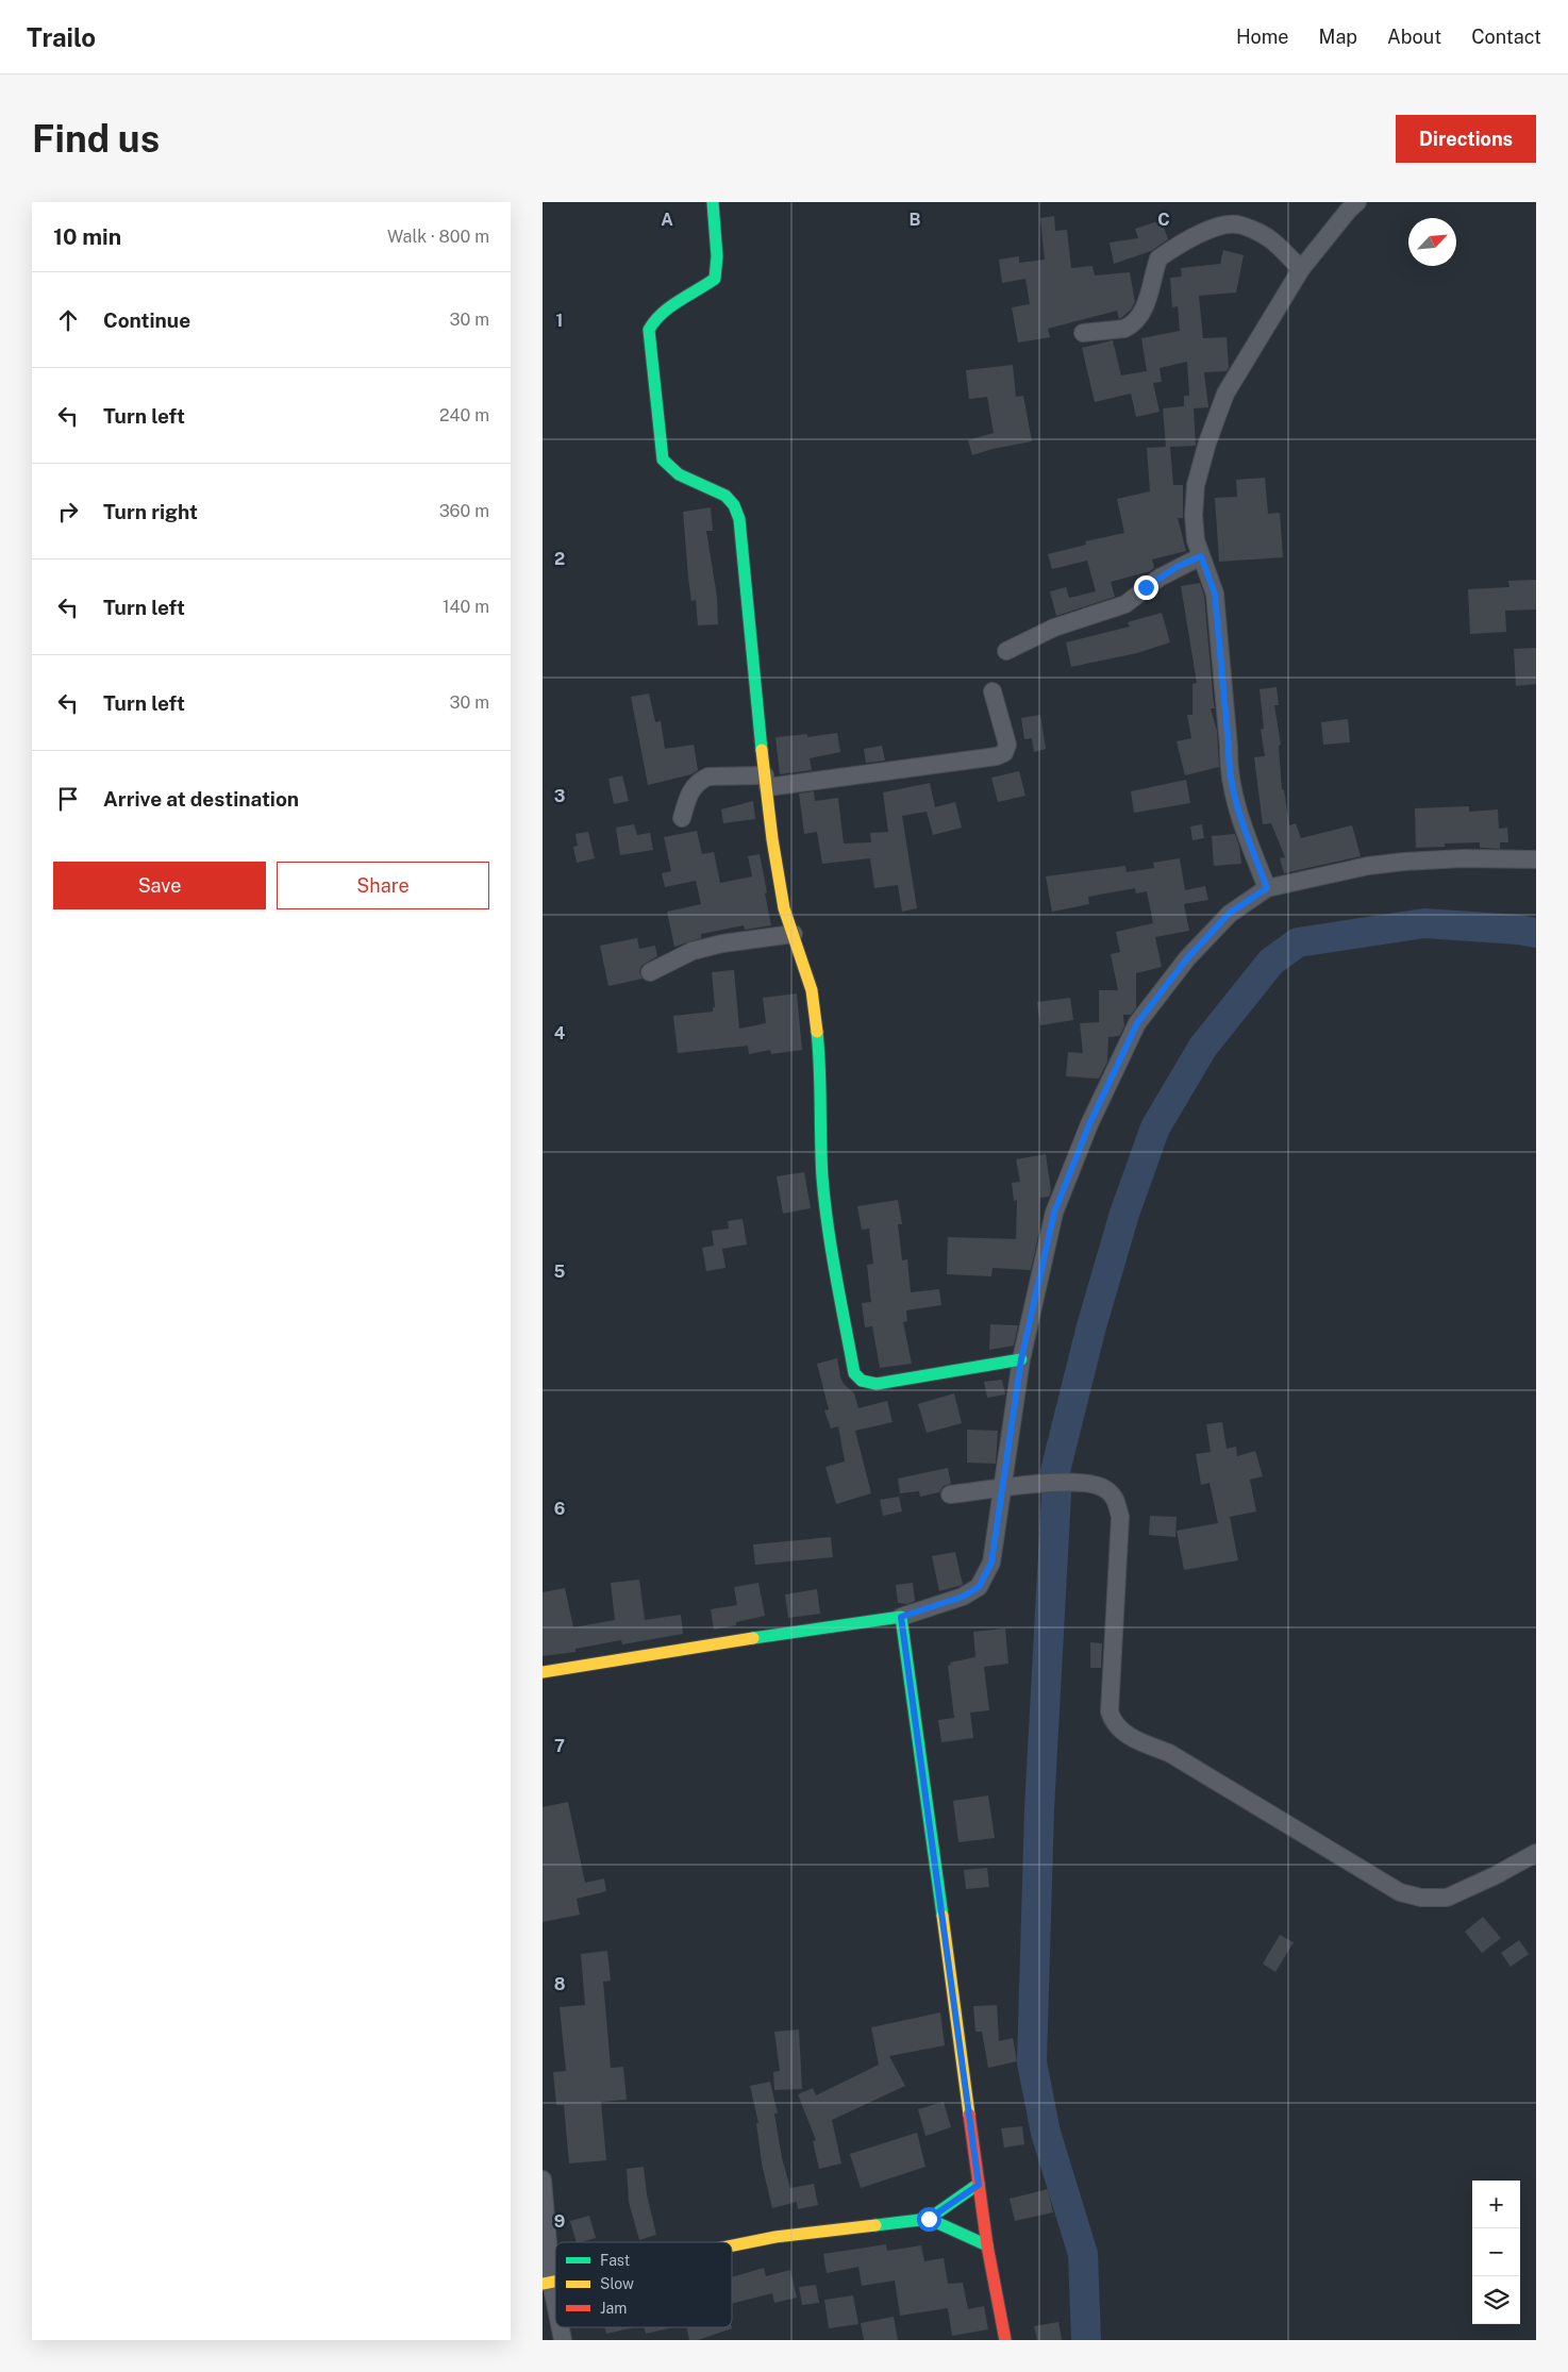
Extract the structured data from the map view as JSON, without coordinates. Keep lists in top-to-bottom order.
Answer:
{
  "legend": ["Fast", "Slow", "Jam"],
  "north": "top right",
  "page": {
    "header": "Trailo",
    "nav": [
      "Home",
      "Map",
      "About",
      "Contact"
    ],
    "buttons": [
      "Directions",
      ["Save", "Share"]
    ],
    "title": "Find us",
    "heading": ["10 min", "Walk · 800 m"],
    "list": [
      ["Continue", "30 m"],
      ["Turn left", "240 m"],
      ["Turn right", "360 m"],
      ["Turn left", "140 m"],
      ["Turn left", "30 m"],
      "Arrive at destination"
    ],
    "map_buttons": ["+", "−"]
  },
  "grid": {
    "columns": ["A", "B", "C"],
    "rows": [
      "1",
      "2",
      "3",
      "4",
      "5",
      "6",
      "7",
      "8",
      "9"
    ]
  }
}
